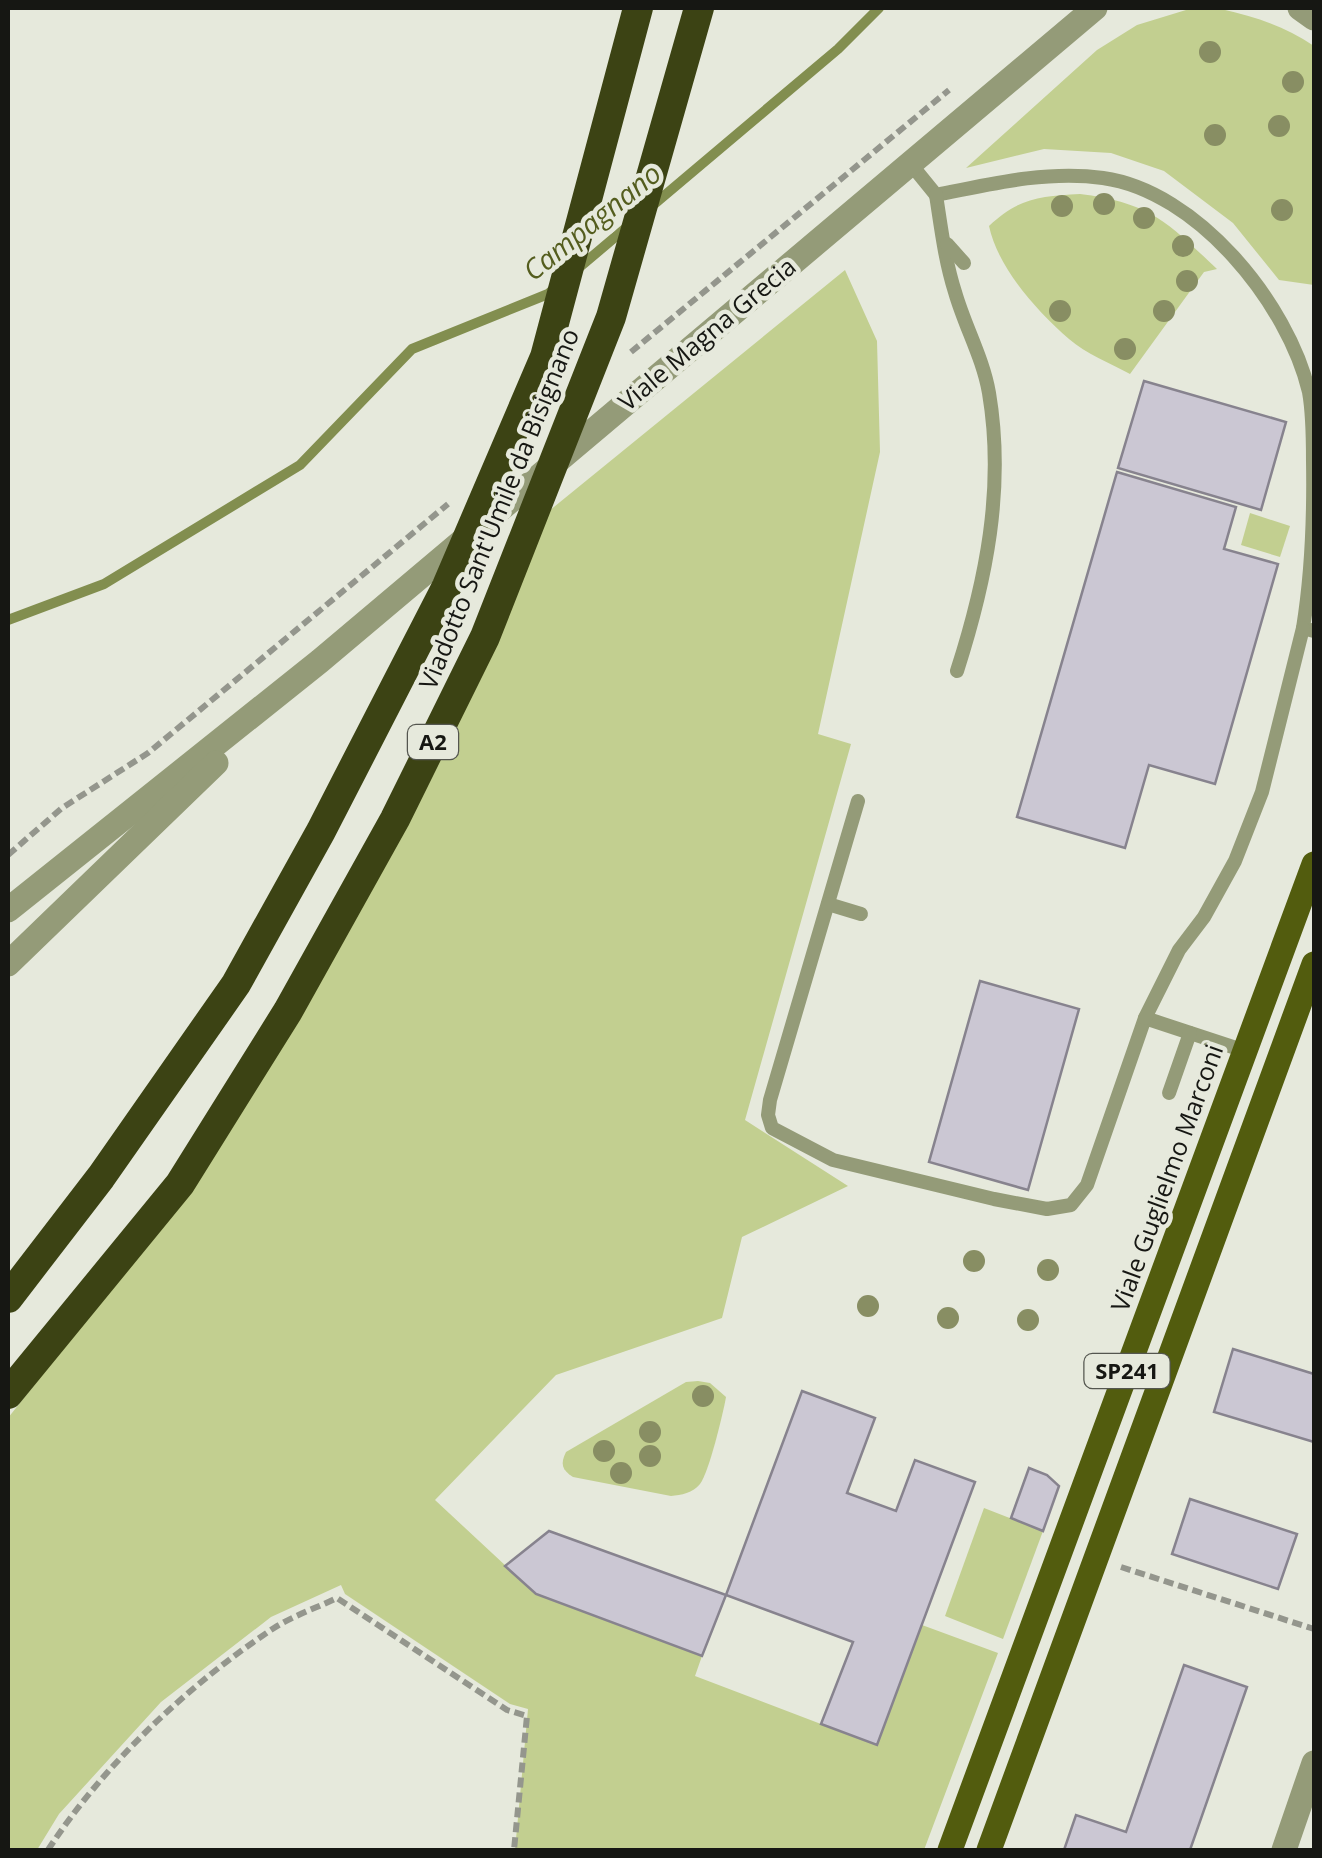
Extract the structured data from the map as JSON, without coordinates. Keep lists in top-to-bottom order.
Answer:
{
  "streets": {
    "highway": ["Viadotto Sant'Umile da Bisignano", "A2"],
    "main road": ["Viale Guglielmo Marconi", "SP241"],
    "street": ["Viale Magna Grecia"]
  },
  "water": ["Campagnano"]
}
